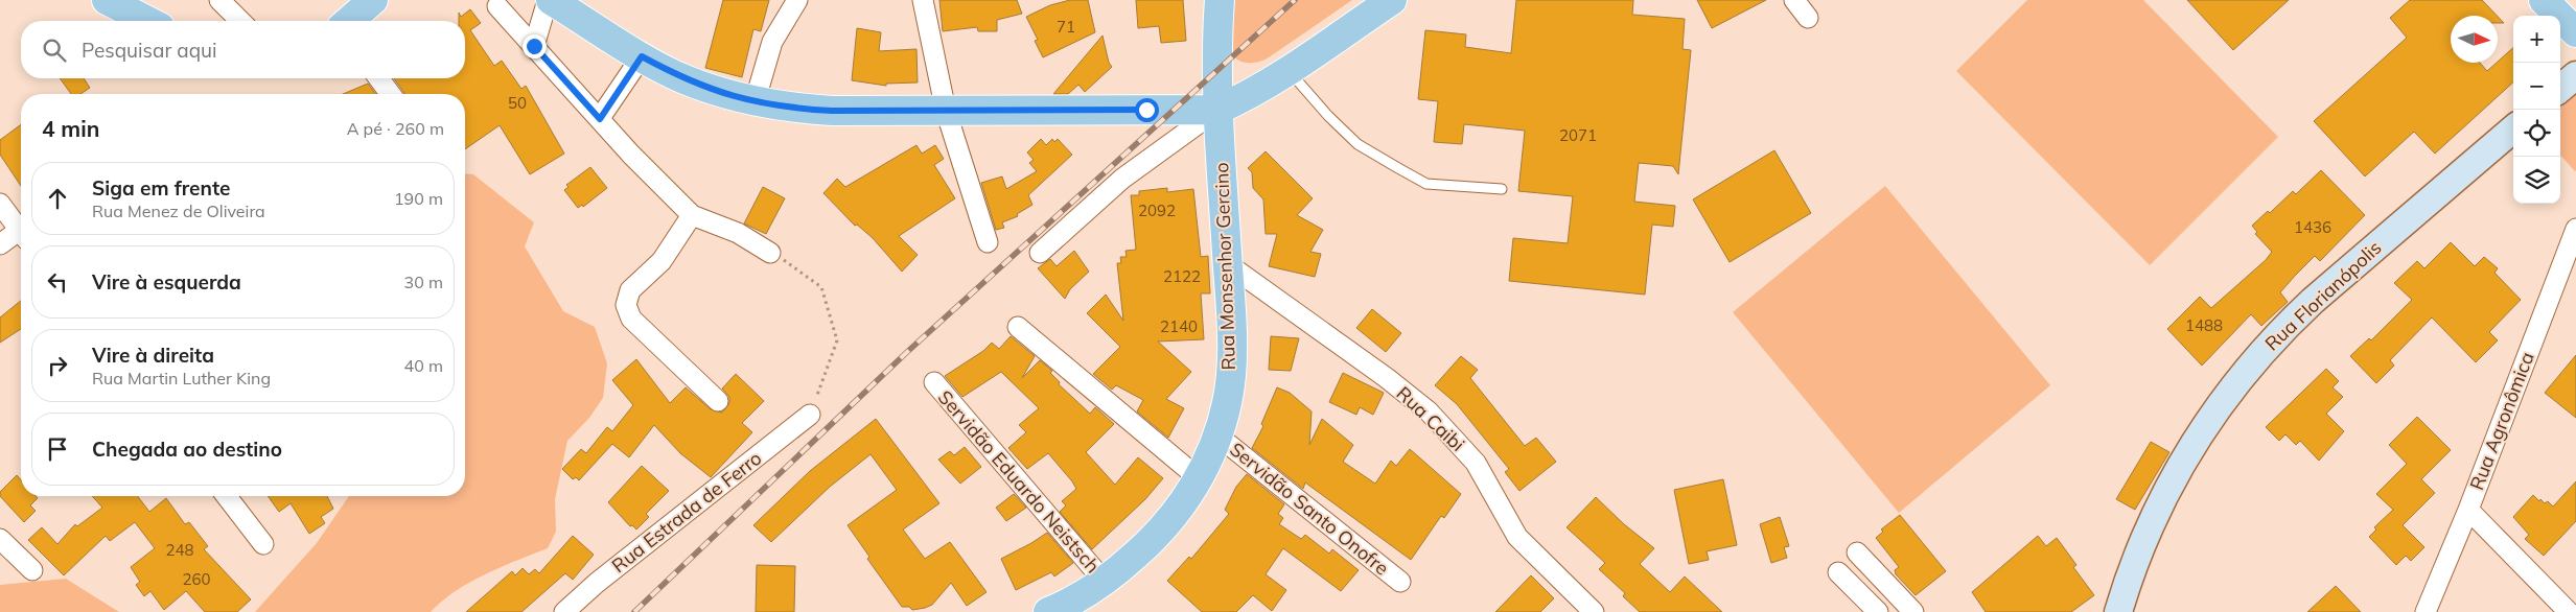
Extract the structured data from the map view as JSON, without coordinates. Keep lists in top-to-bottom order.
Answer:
{
  "streets": {
    "main road": ["Rua Monsenhor Gercino", "Rua Florianópolis"],
    "street": [
      "Rua Caibi",
      "Rua Agronômica",
      "Servidão Eduardo Neistsch",
      "Servidão Santo Onofre",
      "Rua Estrada de Ferro"
    ]
  },
  "crossings": [
    ["Rua Monsenhor Gercino", "Rua Caibi"],
    ["Rua Monsenhor Gercino", "Servidão Eduardo Neistsch"],
    ["Rua Monsenhor Gercino", "Servidão Santo Onofre"]
  ],
  "house_numbers": [
    "71",
    "50",
    "2071",
    "2092",
    "1436",
    "2122",
    "1488",
    "2140",
    "248",
    "260"
  ],
  "north": "right",
  "page": {
    "map_buttons": ["+", "−"],
    "search": "Pesquisar aqui",
    "heading": ["4 min", "A pé · 260 m"],
    "list": [
      ["Siga em frente", "Rua Menez de Oliveira", "190 m"],
      ["Vire à esquerda", "30 m"],
      ["Vire à direita", "Rua Martin Luther King", "40 m"],
      "Chegada ao destino"
    ]
  }
}
